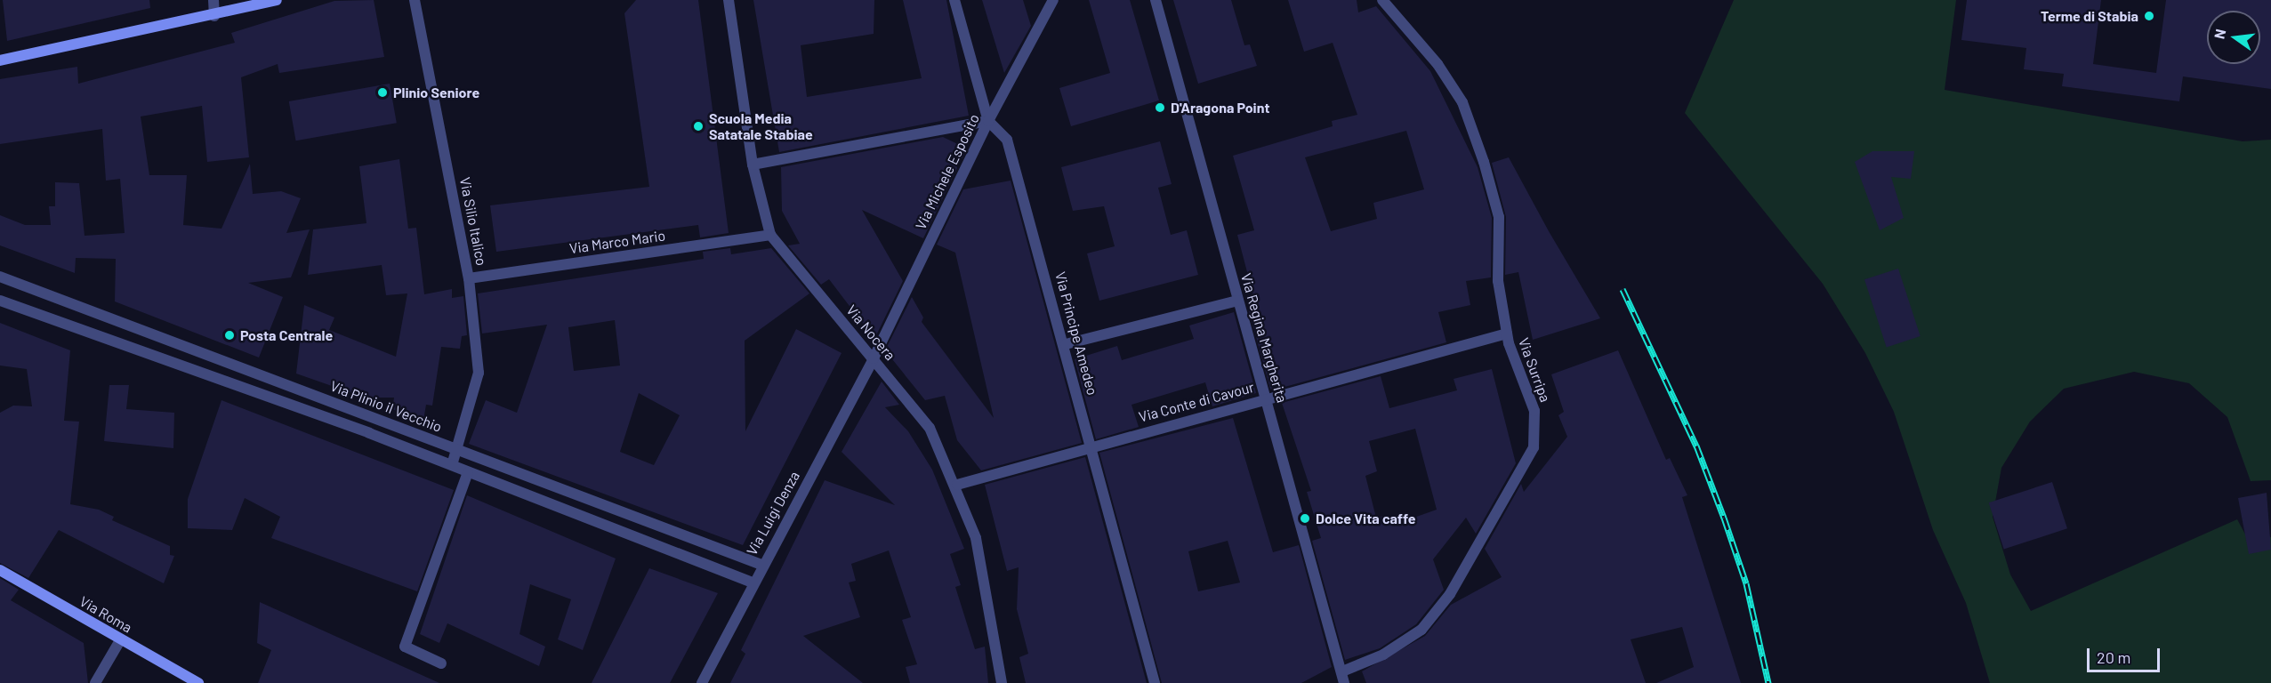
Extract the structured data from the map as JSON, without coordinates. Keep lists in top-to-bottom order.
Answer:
{
  "streets": {
    "street": [
      "Via Michele Esposito",
      "Via Silio Italico",
      "Via Marco Mario",
      "Via Nocera",
      "Via Principe Amedeo",
      "Via Regina Margherita",
      "Via Surripa",
      "Via Conte di Cavour",
      "Via Plinio il Vecchio",
      "Via Luigi Denza",
      "Via Roma"
    ]
  },
  "crossings": [
    ["Via Michele Esposito", "Via Nocera"],
    ["Via Michele Esposito", "Via Principe Amedeo"],
    ["Via Michele Esposito", "Via Luigi Denza"],
    ["Via Silio Italico", "Via Marco Mario"],
    ["Via Silio Italico", "Via Plinio il Vecchio"],
    ["Via Marco Mario", "Via Nocera"],
    ["Via Nocera", "Via Conte di Cavour"],
    ["Via Nocera", "Via Luigi Denza"],
    ["Via Principe Amedeo", "Via Conte di Cavour"],
    ["Via Regina Margherita", "Via Surripa"],
    ["Via Regina Margherita", "Via Conte di Cavour"],
    ["Via Surripa", "Via Conte di Cavour"],
    ["Via Plinio il Vecchio", "Via Luigi Denza"]
  ],
  "places": [
    "Terme di Stabia",
    "Plinio Seniore",
    "D'Aragona Point",
    "Scuola Media Satatale Stabiae",
    "Posta Centrale",
    "Dolce Vita caffe"
  ],
  "scale_bar": "20 m",
  "north": "left"
}
